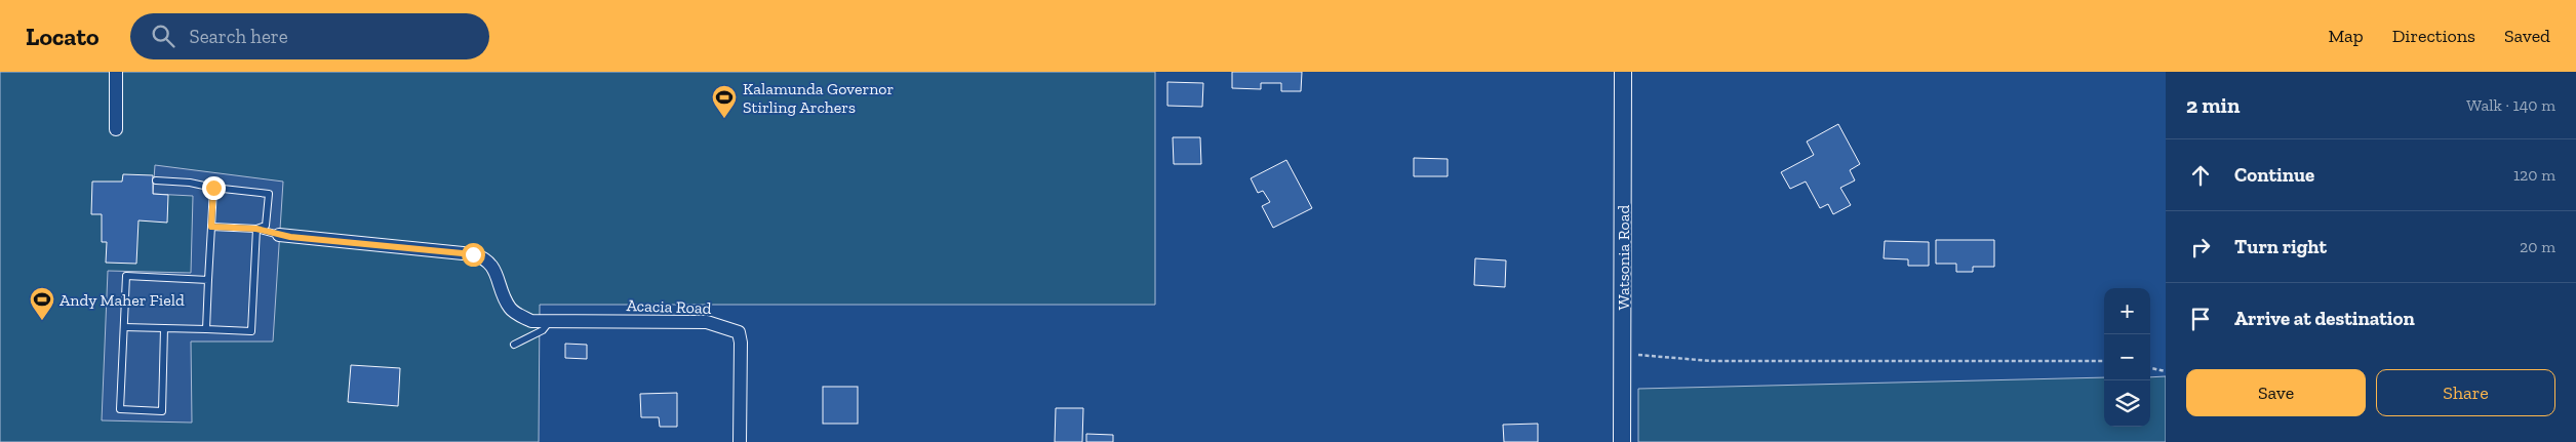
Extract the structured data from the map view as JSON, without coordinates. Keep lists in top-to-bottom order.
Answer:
{
  "streets": {
    "street": ["Watsonia Road", "Acacia Road"]
  },
  "places": {
    "sports": ["Kalamunda Governor Stirling Archers", "Andy Maher Field"]
  },
  "page": {
    "header": "Locato",
    "search": "Search here",
    "nav": ["Map", "Directions", "Saved"],
    "heading": ["2 min", "Walk · 140 m"],
    "list": [
      ["Continue", "120 m"],
      ["Turn right", "20 m"],
      "Arrive at destination"
    ],
    "map_buttons": ["+", "−"],
    "buttons": ["Save", "Share"]
  }
}
